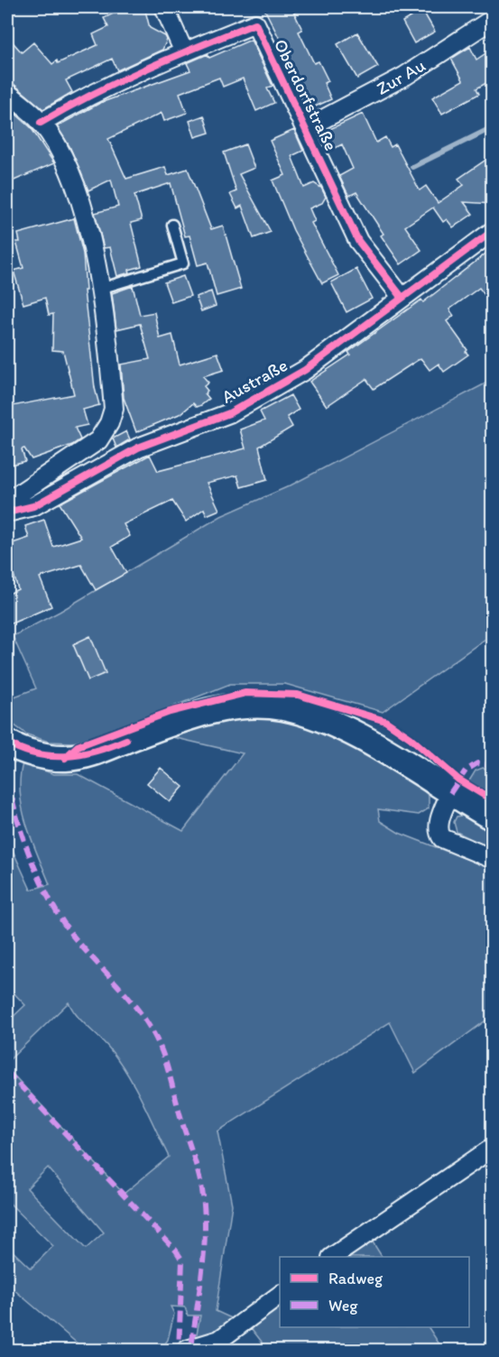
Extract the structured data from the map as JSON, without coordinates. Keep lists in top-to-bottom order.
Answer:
{
  "streets": {
    "street": ["Zur Au", "Oberdorfstraße", "Austraße"]
  },
  "crossings": [
    ["Zur Au", "Oberdorfstraße"],
    ["Oberdorfstraße", "Austraße"]
  ],
  "legend": ["Radweg", "Weg"]
}
